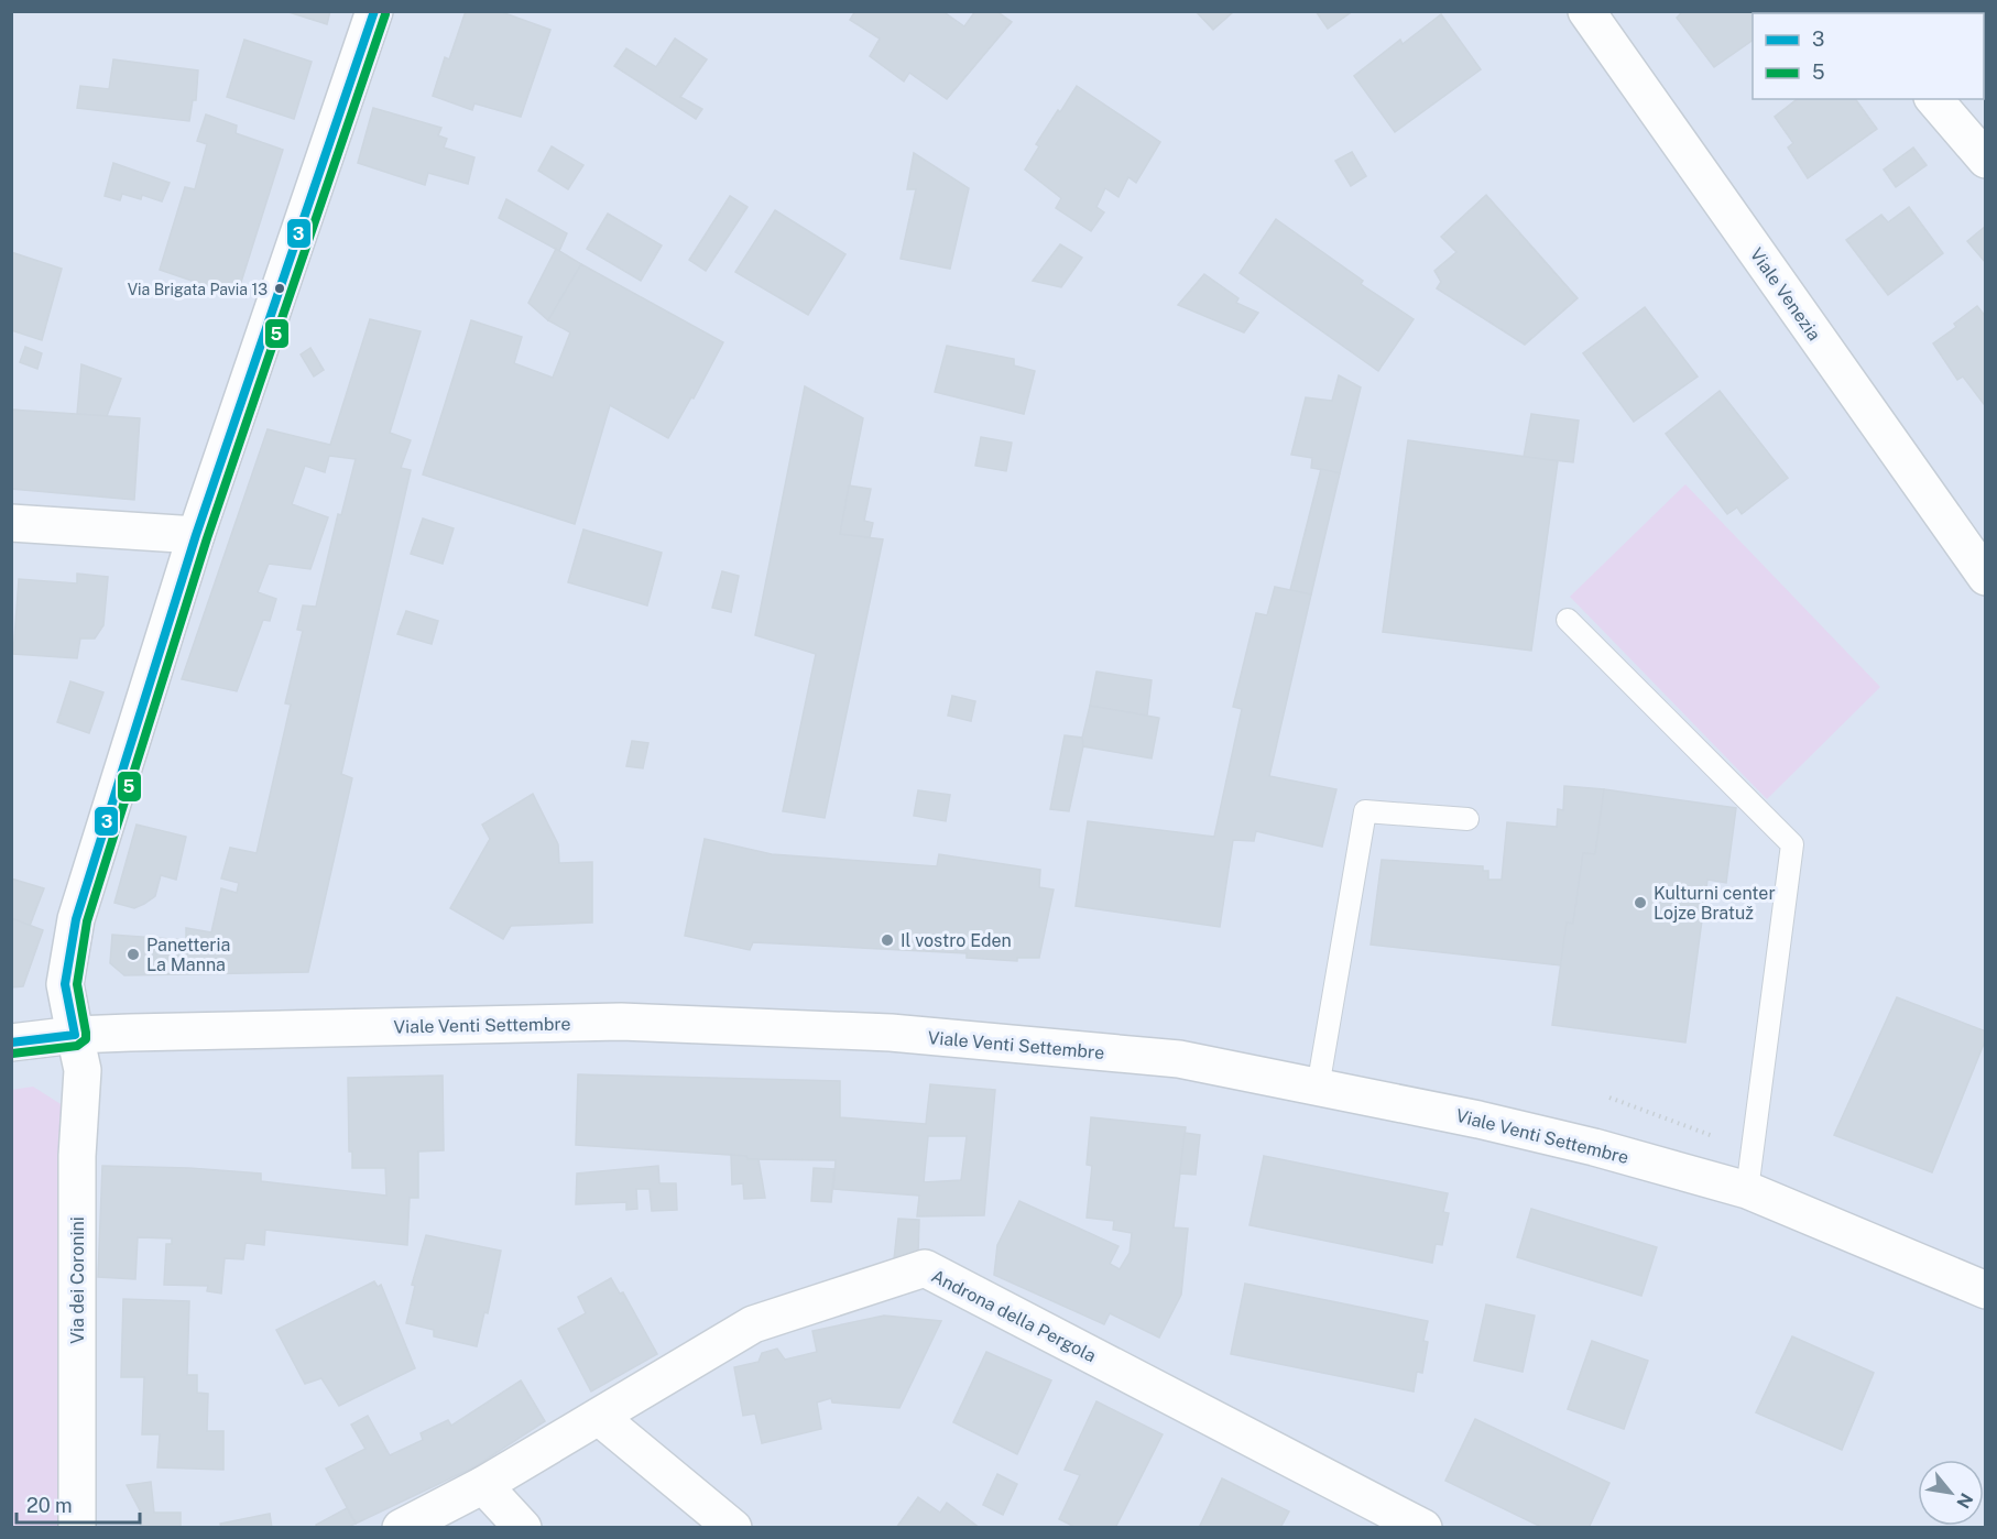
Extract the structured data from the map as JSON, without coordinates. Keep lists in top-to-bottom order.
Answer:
{
  "streets": {
    "street": [
      "Viale Venezia",
      "Viale Venti Settembre",
      "Via dei Coronini",
      "Androna della Pergola"
    ]
  },
  "crossings": [
    ["Viale Venti Settembre", "Via dei Coronini"]
  ],
  "places": [
    "Via Brigata Pavia 13",
    "Kulturni center Lojze Bratuž",
    "Il vostro Eden",
    "Panetteria La Manna"
  ],
  "lines": ["transit line 3", "transit line 5"],
  "legend": ["3", "5"],
  "scale_bar": "20 m",
  "north": "bottom right"
}
